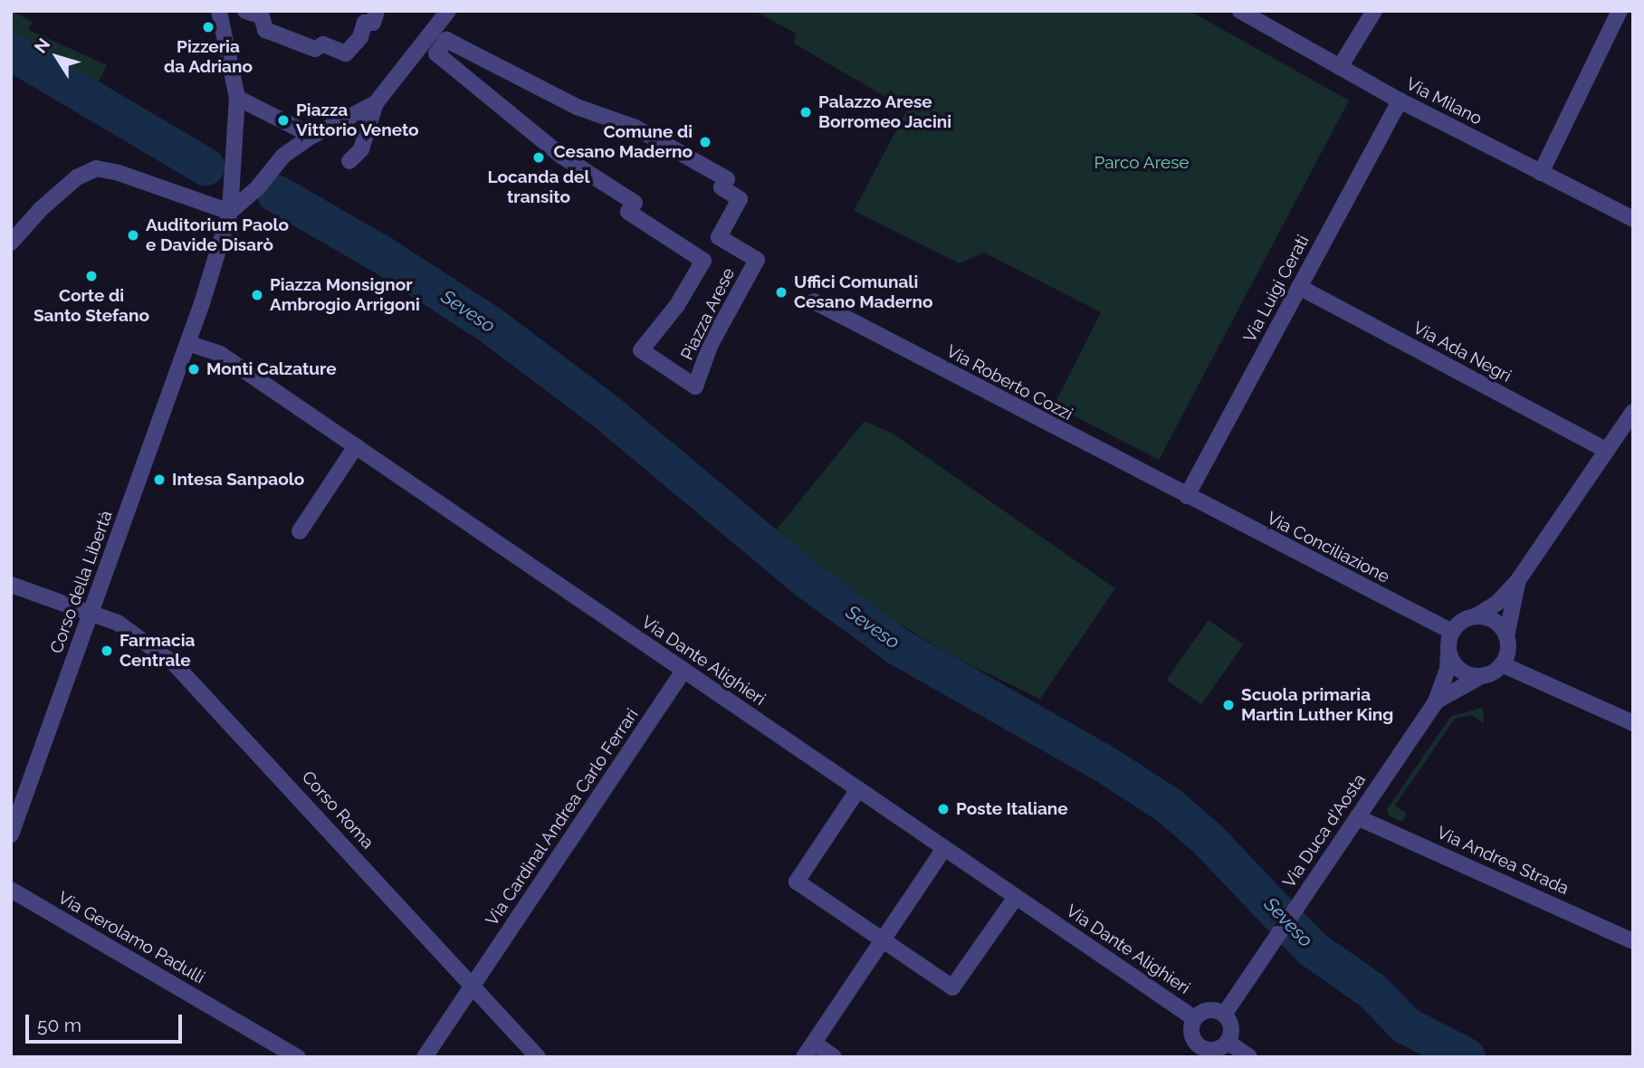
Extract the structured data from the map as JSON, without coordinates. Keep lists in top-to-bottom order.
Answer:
{
  "streets": {
    "street": [
      "Via Milano",
      "Via Luigi Cerati",
      "Piazza Arese",
      "Via Ada Negri",
      "Via Roberto Cozzi",
      "Via Conciliazione",
      "Corso della Libertà",
      "Via Dante Alighieri",
      "Corso Roma",
      "Via Cardinal Andrea Carlo Ferrari",
      "Via Duca d'Aosta",
      "Via Andrea Strada",
      "Via Gerolamo Padulli"
    ]
  },
  "crossings": [
    ["Via Milano", "Via Luigi Cerati"],
    ["Via Luigi Cerati", "Via Ada Negri"],
    ["Via Luigi Cerati", "Via Roberto Cozzi"],
    ["Via Luigi Cerati", "Via Conciliazione"],
    ["Via Roberto Cozzi", "Via Conciliazione"],
    ["Via Conciliazione", "Via Duca d'Aosta"],
    ["Corso della Libertà", "Via Dante Alighieri"],
    ["Corso della Libertà", "Corso Roma"],
    ["Via Dante Alighieri", "Via Cardinal Andrea Carlo Ferrari"],
    ["Via Dante Alighieri", "Via Duca d'Aosta"],
    ["Corso Roma", "Via Cardinal Andrea Carlo Ferrari"],
    ["Via Duca d'Aosta", "Via Andrea Strada"]
  ],
  "water": ["Seveso"],
  "parks": ["Parco Arese"],
  "places": [
    "Pizzeria da Adriano",
    "Palazzo Arese Borromeo Jacini",
    "Piazza Vittorio Veneto",
    "Comune di Cesano Maderno",
    "Locanda del transito",
    "Auditorium Paolo e Davide Disarò",
    "Corte di Santo Stefano",
    "Uffici Comunali Cesano Maderno",
    "Piazza Monsignor Ambrogio Arrigoni",
    "Monti Calzature",
    "Intesa Sanpaolo",
    "Farmacia Centrale",
    "Scuola primaria Martin Luther King",
    "Poste Italiane"
  ],
  "scale_bar": "50 m",
  "north": "top left"
}
